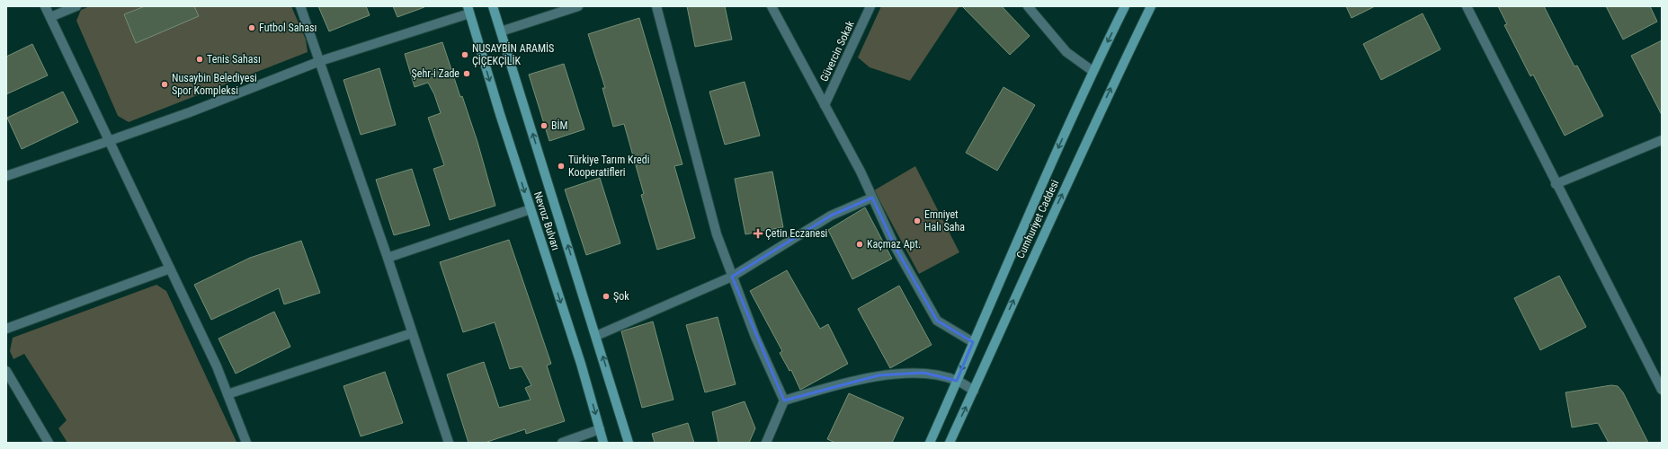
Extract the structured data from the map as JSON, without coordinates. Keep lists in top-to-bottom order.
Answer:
{
  "streets": {
    "main road": ["Cumhuriyet Caddesi", "Nevruz Bulvarı"],
    "street": ["Güvercin Sokak"]
  },
  "places": {
    "other": [
      "Futbol Sahası",
      "NUSAYBİN ARAMİS ÇİÇEKÇİLİK",
      "Tenis Sahası",
      "Şehr-i Zade",
      "Nusaybin Belediyesi Spor Kompleksi",
      "BİM",
      "Türkiye Tarım Kredi Kooperatifleri",
      "Emniyet Halı Saha",
      "Kaçmaz Apt.",
      "Şok"
    ],
    "health": ["Çetin Eczanesi"]
  }
}
